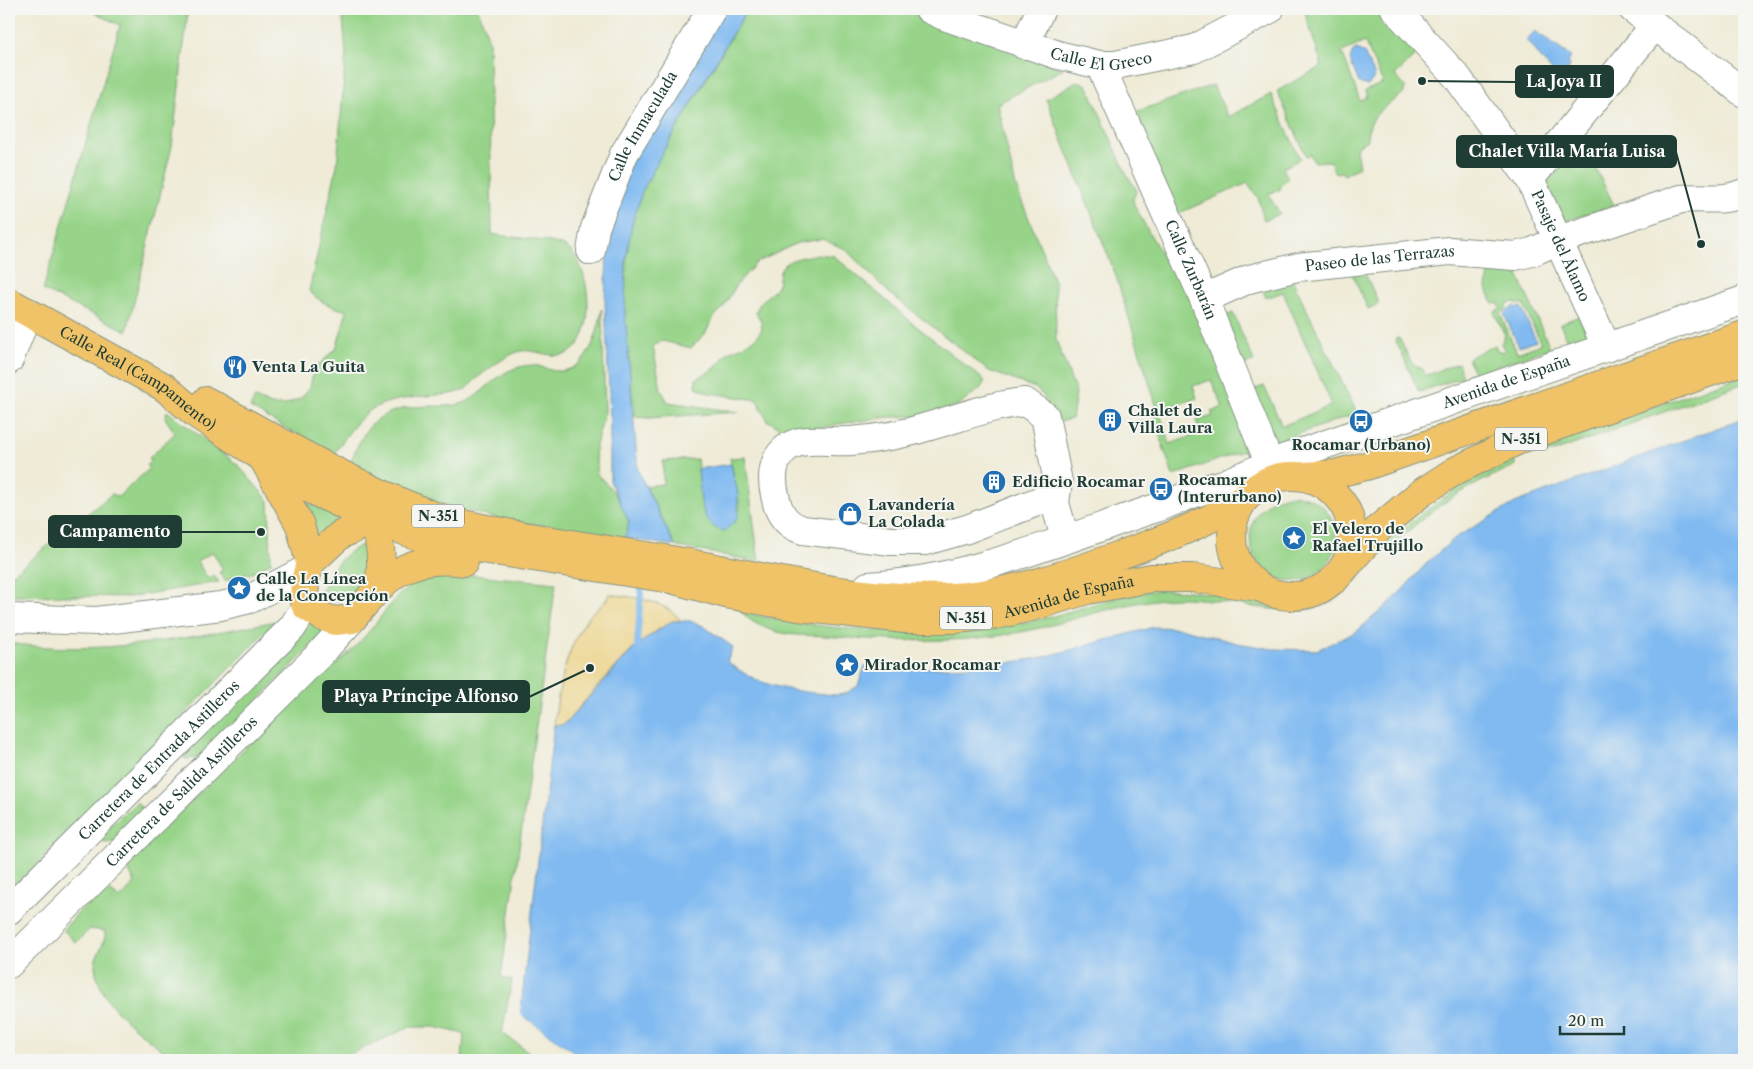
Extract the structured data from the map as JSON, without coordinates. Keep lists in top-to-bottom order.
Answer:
{
  "streets": {
    "highway": ["Calle Real (Campamento)", "Avenida de España", "N-351"],
    "street": [
      "Calle El Greco",
      "Calle Inmaculada",
      "Pasaje del Álamo",
      "Paseo de las Terrazas",
      "Calle Zurbarán",
      "Carretera de Entrada Astilleros",
      "Carretera de Salida Astilleros"
    ]
  },
  "crossings": [
    ["Calle El Greco", "Calle Zurbarán"],
    ["Pasaje del Álamo", "Paseo de las Terrazas"],
    ["Pasaje del Álamo", "Avenida de España"],
    ["Paseo de las Terrazas", "Calle Zurbarán"],
    ["Calle Zurbarán", "Avenida de España"],
    ["Calle Zurbarán", "N-351"],
    ["Calle Real (Campamento)", "N-351"],
    ["Avenida de España", "N-351"]
  ],
  "places": {
    "other": [
      "La Joya II",
      "Chalet Villa María Luisa",
      "Campamento",
      "Playa Príncipe Alfonso"
    ],
    "restaurant": ["Venta La Guita"],
    "building": ["Chalet de Villa Laura", "Edificio Rocamar"],
    "bus stop": ["Rocamar (Urbano)", "Rocamar (Interurbano)"],
    "shop": ["Lavandería La Colada"],
    "place": ["El Velero de Rafael Trujillo", "Calle La Línea de la Concepción", "Mirador Rocamar"]
  },
  "scale_bar": "20 m"
}
